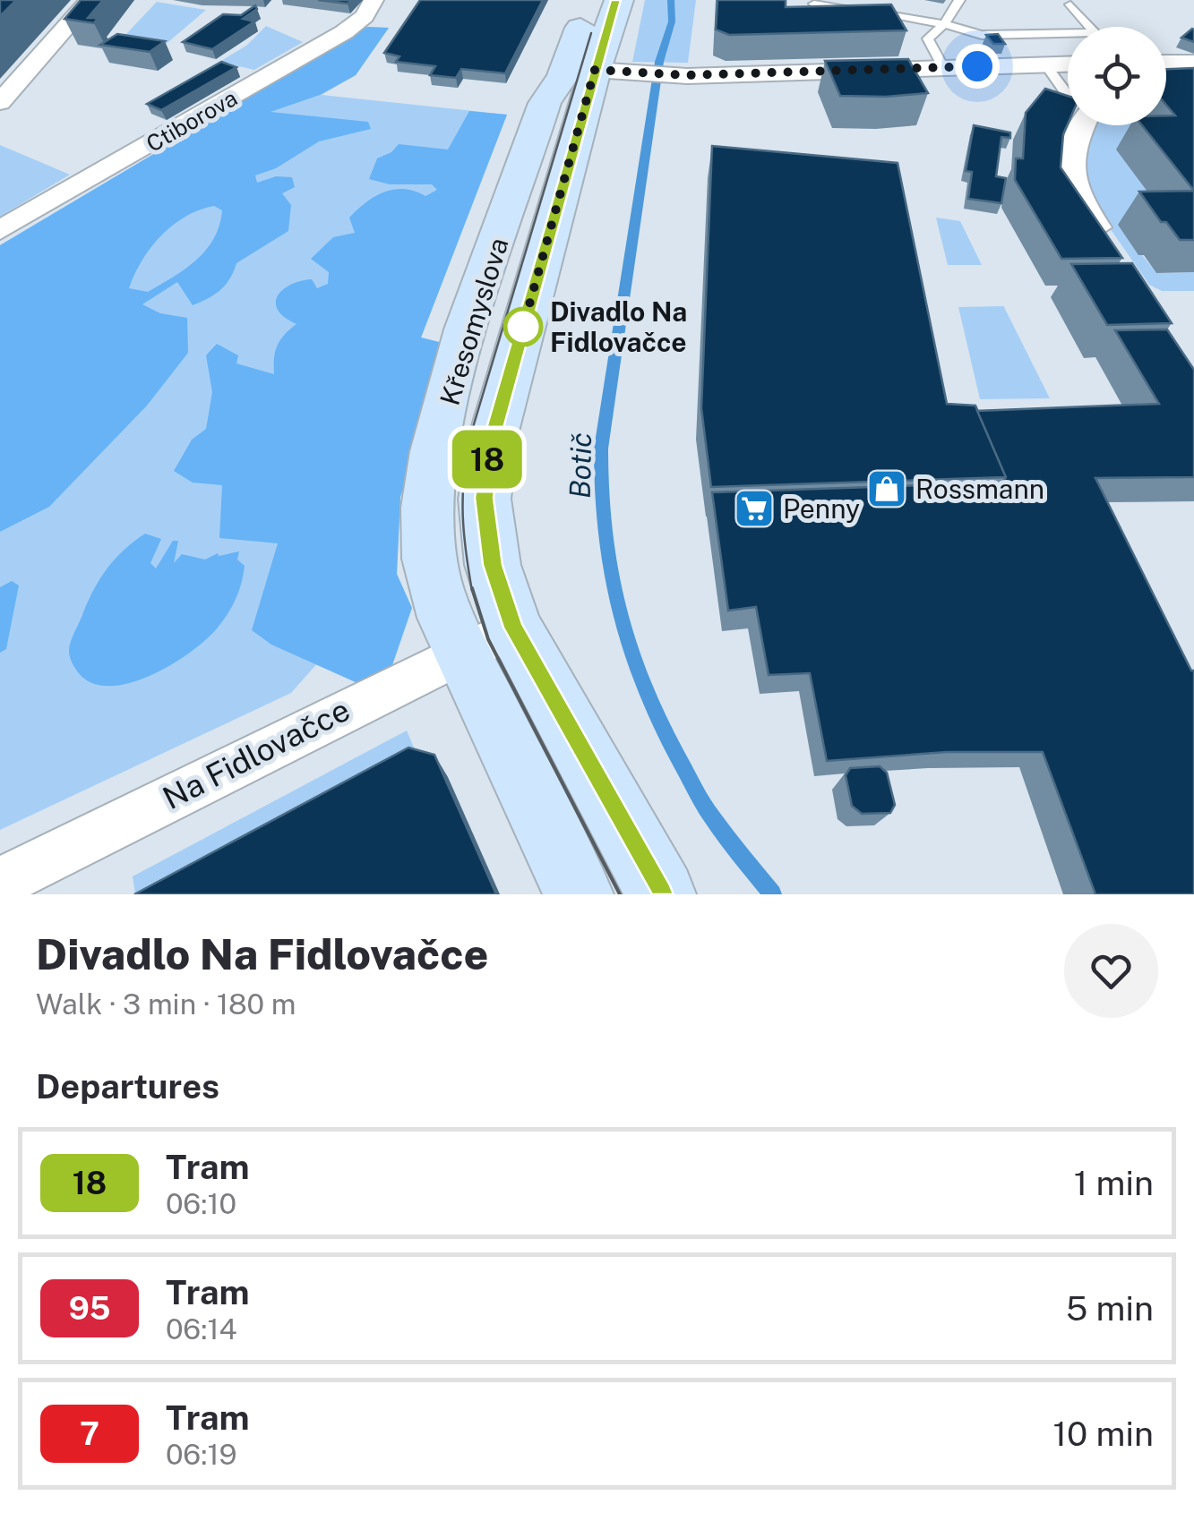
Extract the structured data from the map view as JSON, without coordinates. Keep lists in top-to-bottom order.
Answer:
{
  "streets": {
    "main road": ["Křesomyslova"],
    "street": ["Ctiborova", "Na Fidlovačce"]
  },
  "crossings": [
    ["Křesomyslova", "Na Fidlovačce"]
  ],
  "water": ["Botič"],
  "places": {
    "other": ["Divadlo Na Fidlovačce"],
    "shop": ["Rossmann"],
    "supermarket": ["Penny"]
  },
  "lines": ["tram line 18"],
  "page": {
    "on_map": "18",
    "heading": [
      ["Divadlo Na Fidlovačce", "Walk · 3 min · 180 m"],
      "Departures"
    ],
    "list": [
      {
        "mark": "18",
        "name": "Tram",
        "note": "06:10",
        "value": "1 min"
      },
      {
        "mark": "95",
        "name": "Tram",
        "note": "06:14",
        "value": "5 min"
      },
      {
        "mark": "7",
        "name": "Tram",
        "note": "06:19",
        "value": "10 min"
      }
    ]
  }
}
